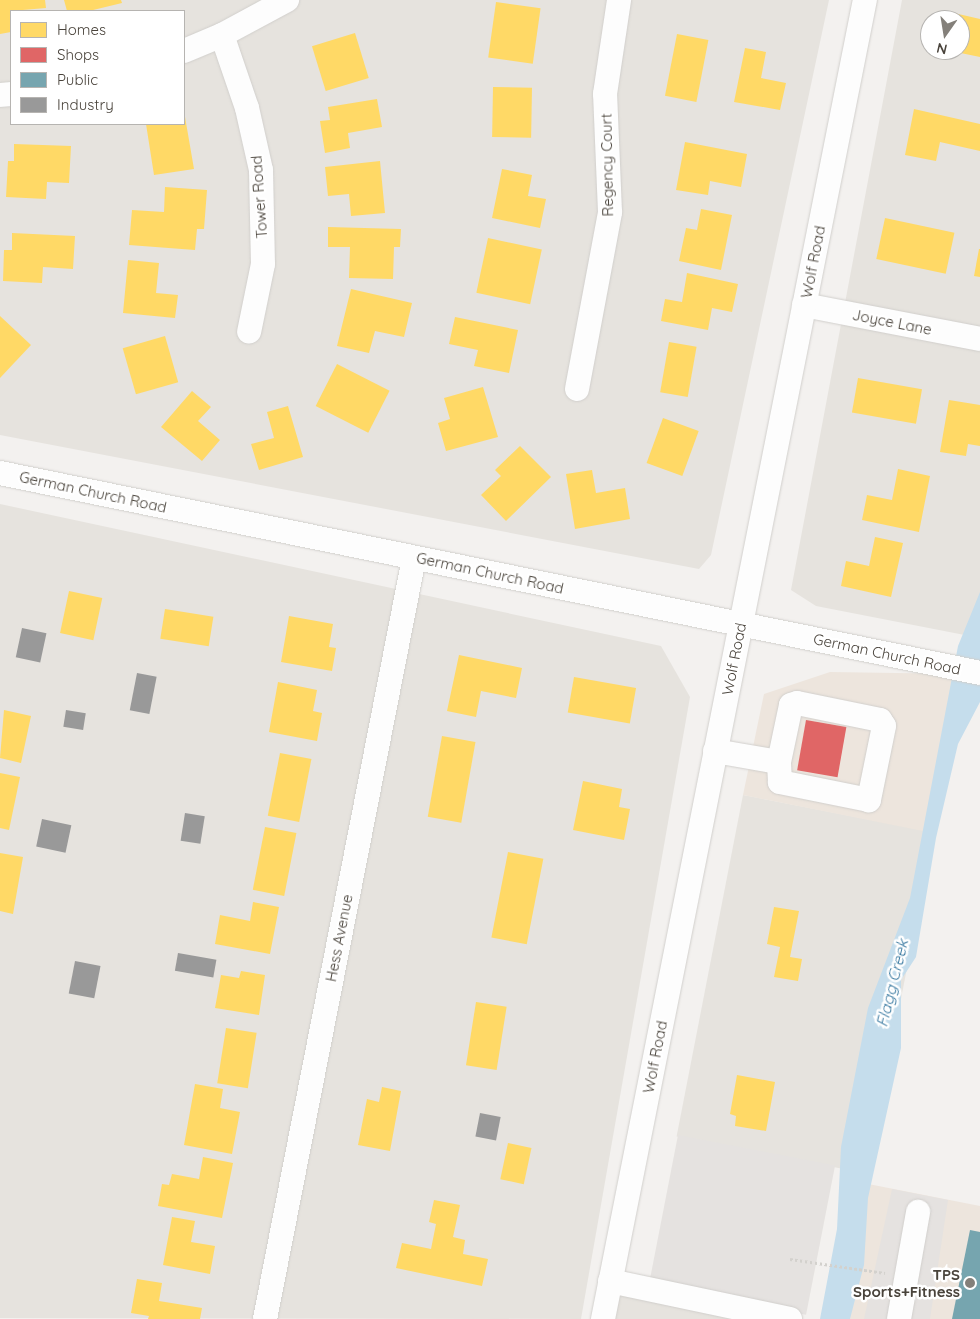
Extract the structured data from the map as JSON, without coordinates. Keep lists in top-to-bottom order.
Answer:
{
  "streets": {
    "street": [
      "Regency Court",
      "Tower Road",
      "Wolf Road",
      "Joyce Lane",
      "German Church Road",
      "Hess Avenue"
    ]
  },
  "crossings": [
    ["Wolf Road", "Joyce Lane"],
    ["Wolf Road", "German Church Road"],
    ["German Church Road", "Hess Avenue"]
  ],
  "water": ["Flagg Creek"],
  "places": ["TPS Sports+Fitness"],
  "legend": [
    "Homes",
    "Shops",
    "Public",
    "Industry"
  ],
  "north": "bottom"
}
